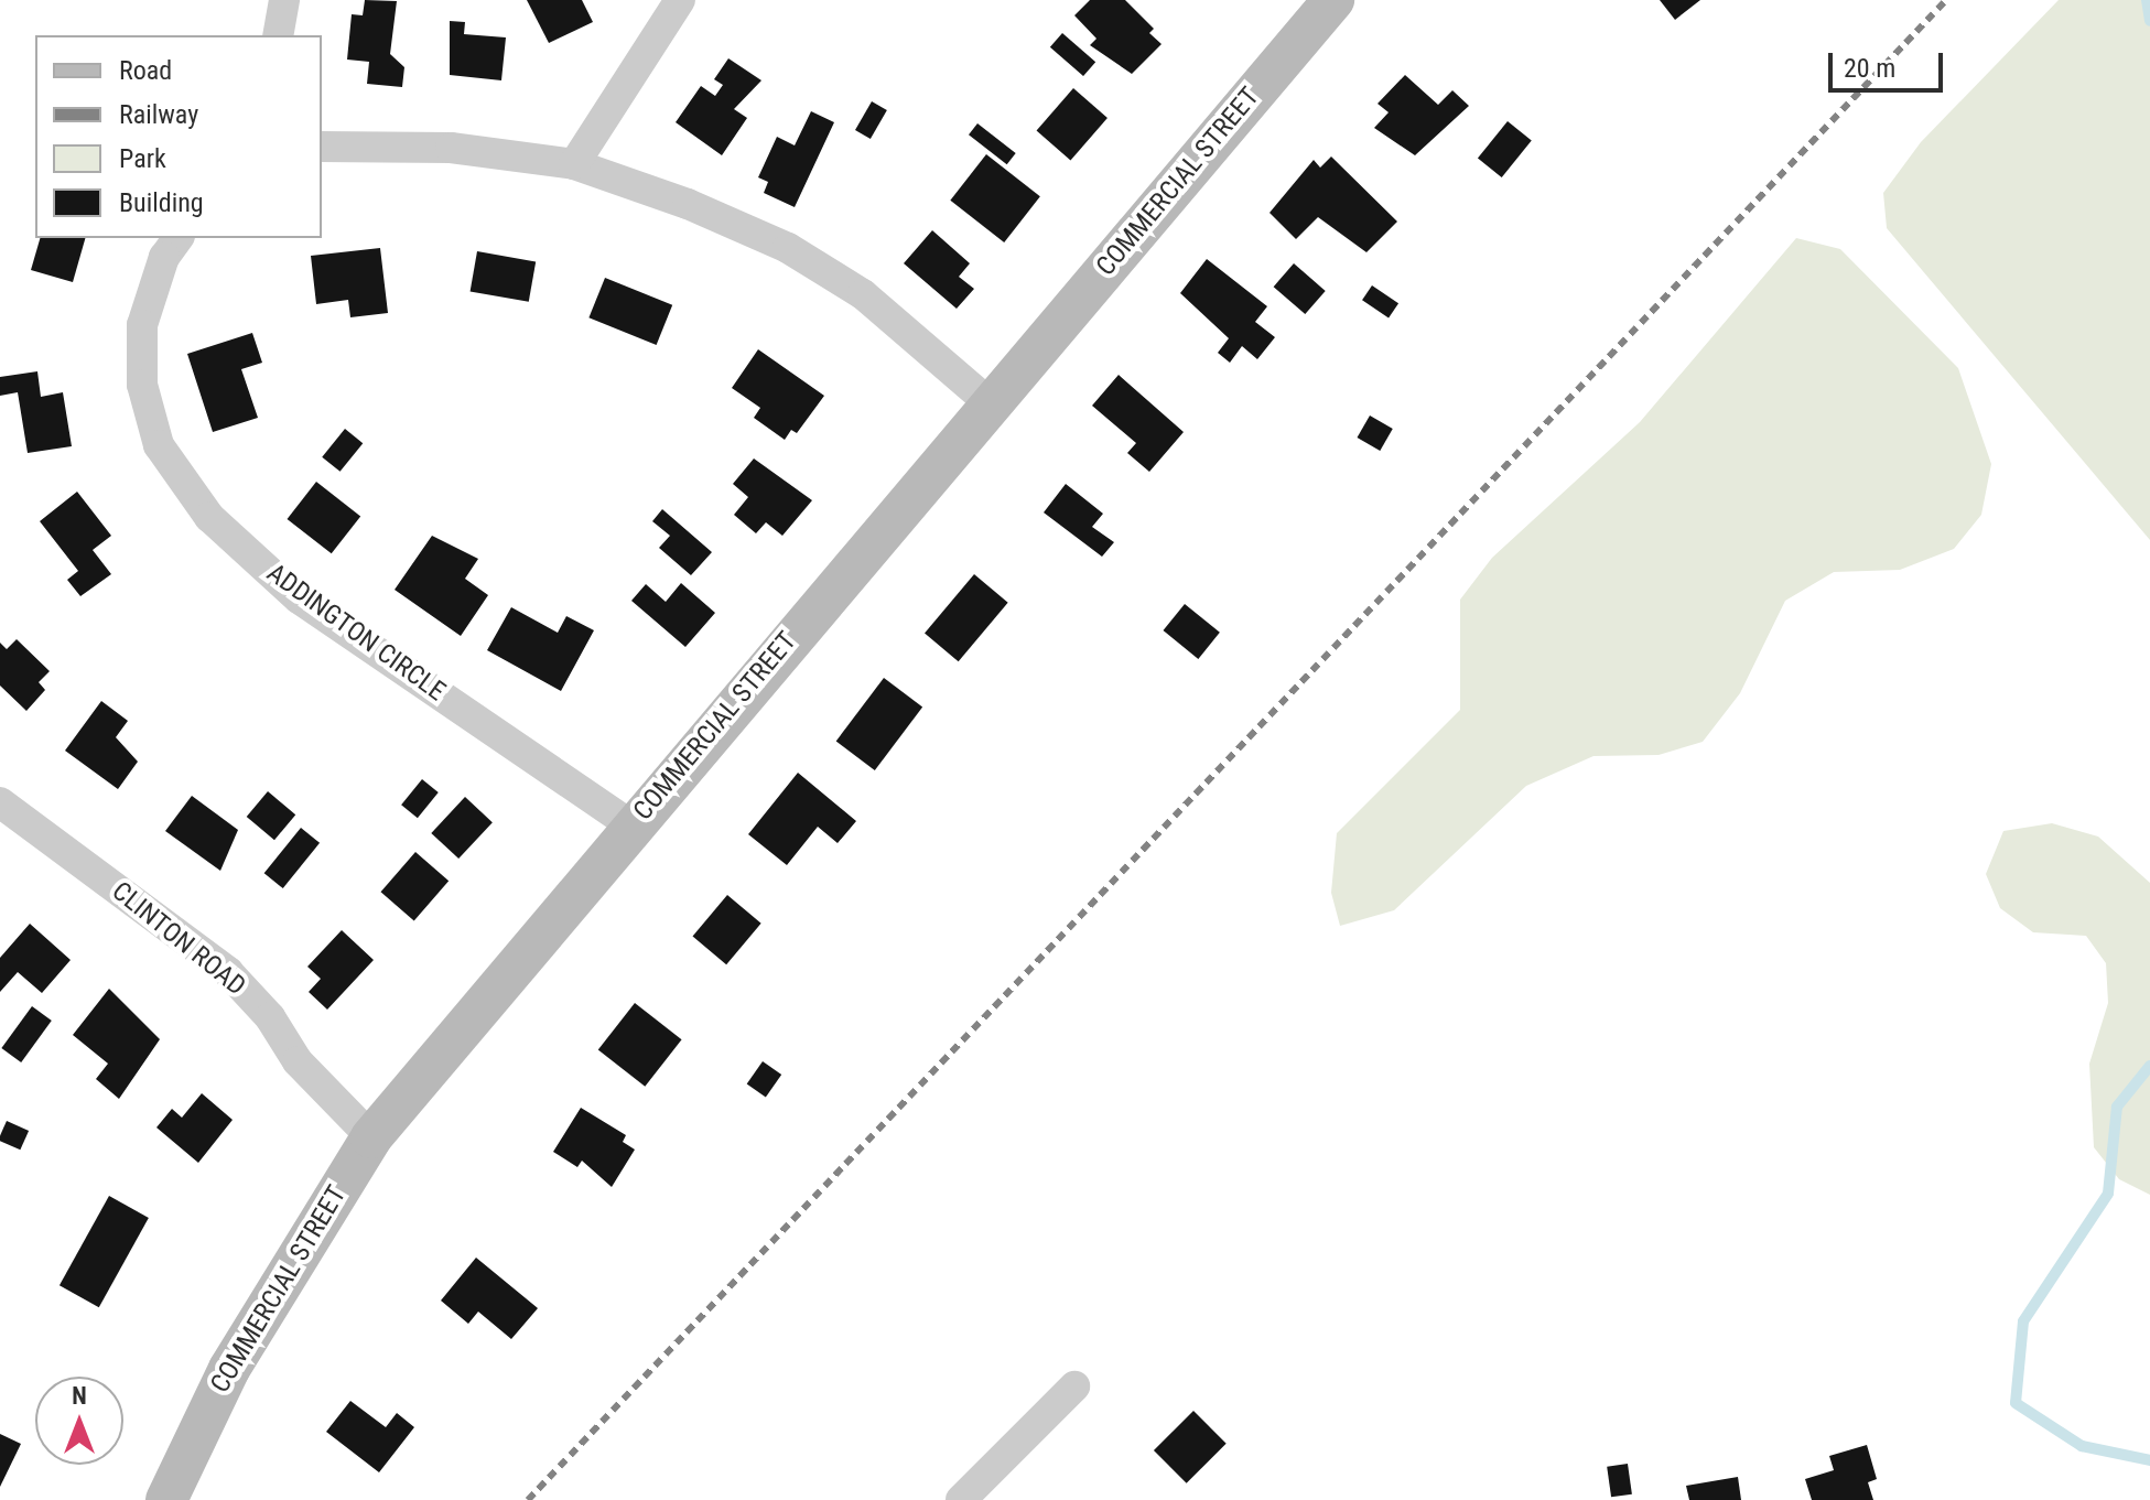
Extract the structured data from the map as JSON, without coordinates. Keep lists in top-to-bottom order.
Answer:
{
  "streets": {
    "main road": ["COMMERCIAL STREET"],
    "street": ["ADDINGTON CIRCLE", "CLINTON ROAD"]
  },
  "crossings": [
    ["COMMERCIAL STREET", "ADDINGTON CIRCLE"],
    ["COMMERCIAL STREET", "CLINTON ROAD"]
  ],
  "legend": [
    "Road",
    "Railway",
    "Park",
    "Building"
  ],
  "scale_bar": "20 m",
  "north": "top"
}
